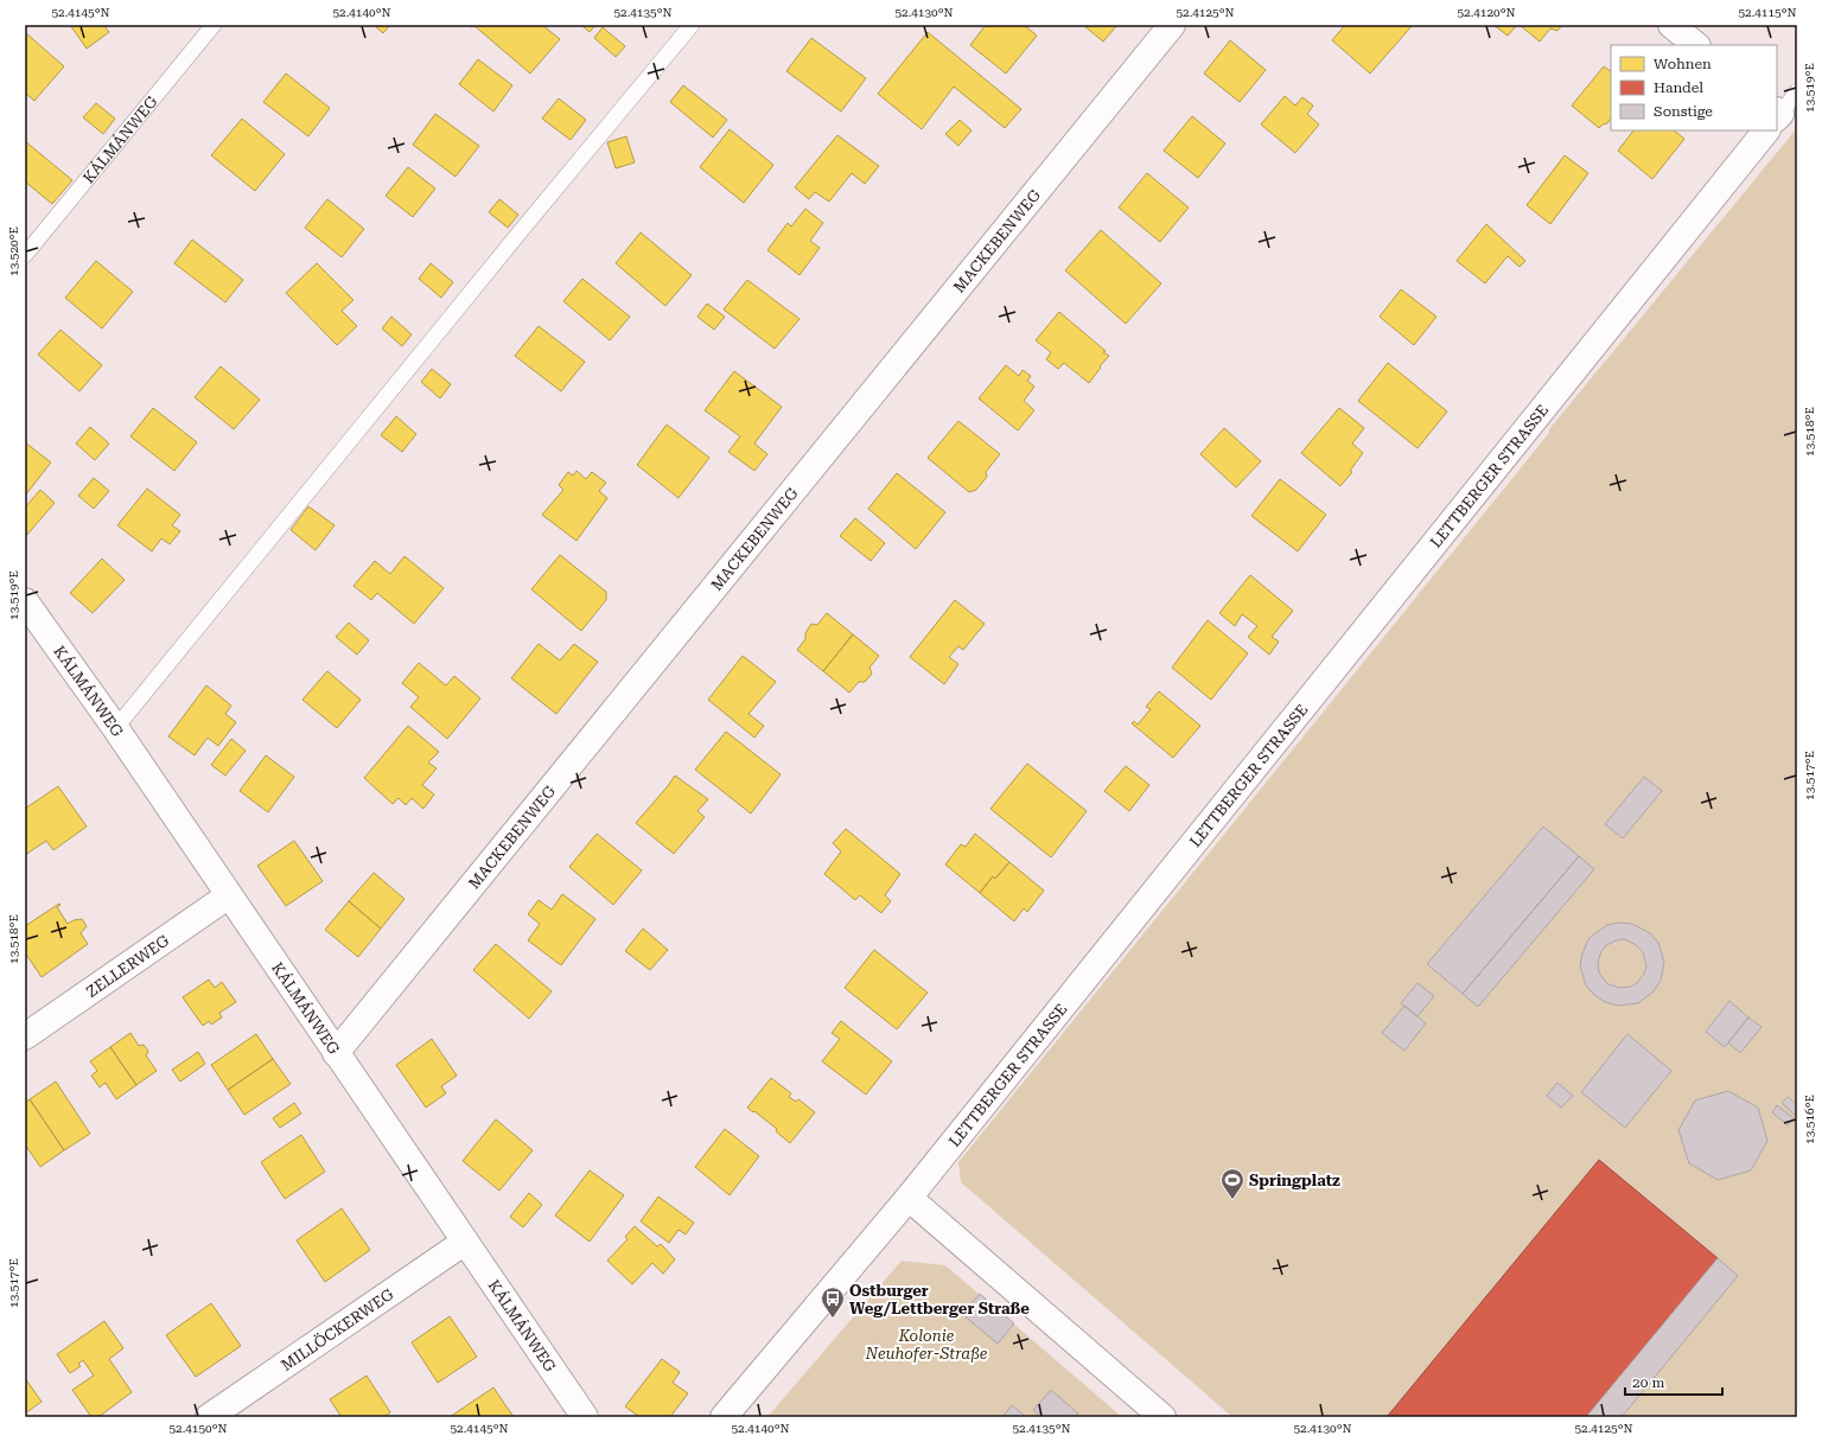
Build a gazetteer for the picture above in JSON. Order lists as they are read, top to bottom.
{
  "streets": {
    "street": [
      "KÁLMÁNWEG",
      "MACKEBENWEG",
      "LETTBERGER STRASSE",
      "ZELLERWEG",
      "MILLÖCKERWEG"
    ]
  },
  "crossings": [
    ["KÁLMÁNWEG", "MACKEBENWEG"],
    ["KÁLMÁNWEG", "ZELLERWEG"],
    ["KÁLMÁNWEG", "MILLÖCKERWEG"]
  ],
  "parks": ["Kolonie Neuhofer-Straße"],
  "places": {
    "sports": ["Springplatz"],
    "bus stop": ["Ostburger Weg/Lettberger Straße"]
  },
  "legend": ["Wohnen", "Handel", "Sonstige"],
  "scale_bar": "20 m",
  "coordinates": [
    "52.4145°N",
    "52.4140°N",
    "52.4135°N",
    "52.4130°N",
    "52.4125°N",
    "52.4120°N",
    "52.4115°N",
    "13.519°E",
    "13.520°E",
    "13.518°E",
    "13.517°E",
    "13.516°E",
    "52.4150°N"
  ]
}
